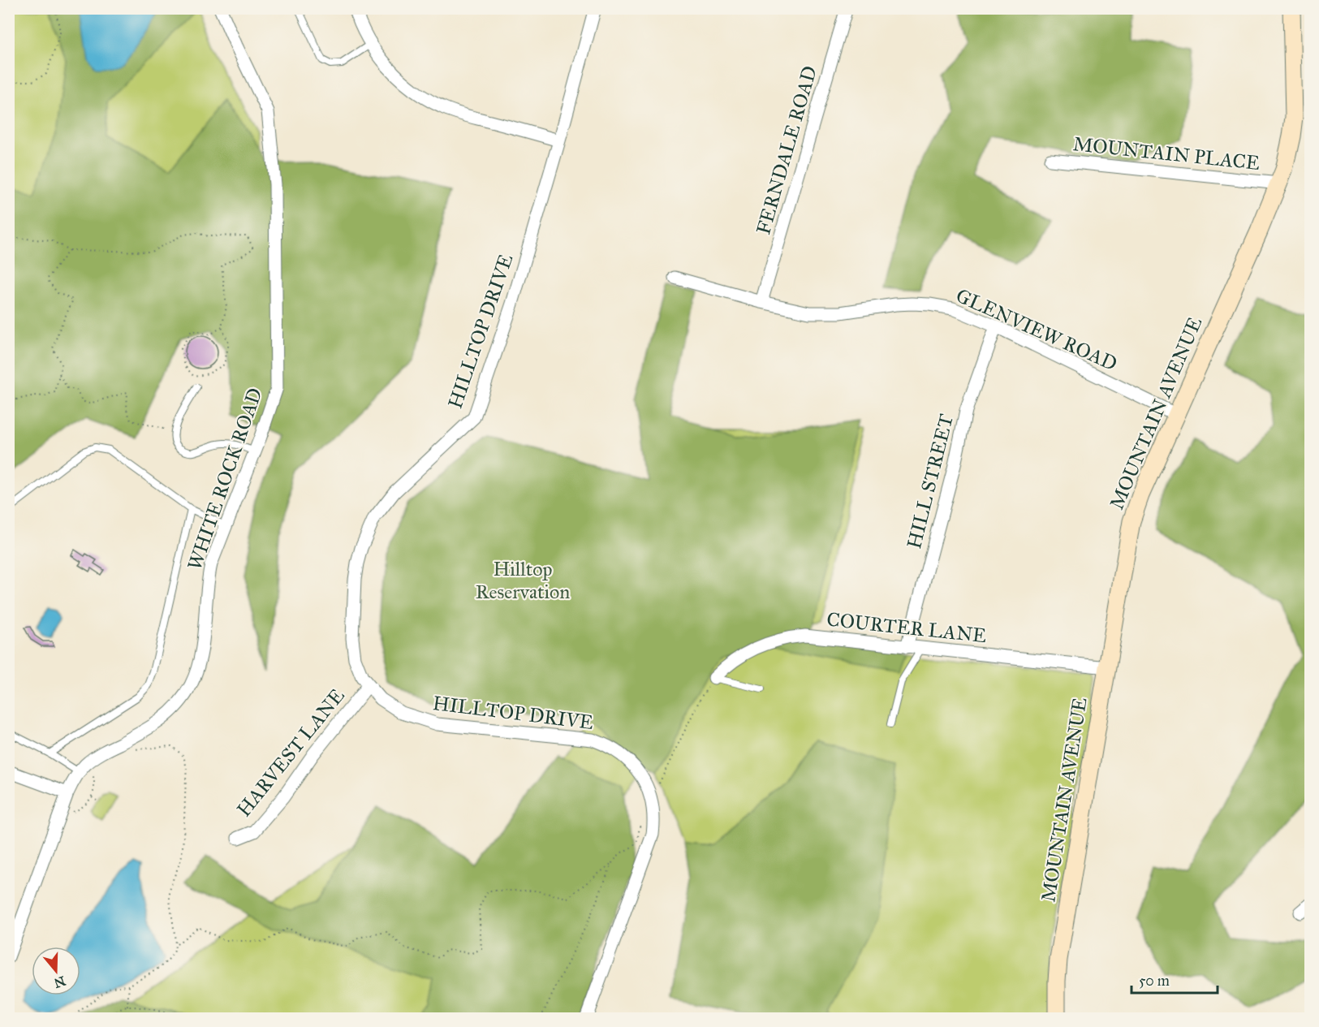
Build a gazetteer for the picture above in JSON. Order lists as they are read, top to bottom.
{
  "streets": {
    "street": [
      "FERNDALE ROAD",
      "MOUNTAIN PLACE",
      "GLENVIEW ROAD",
      "HILLTOP DRIVE",
      "MOUNTAIN AVENUE",
      "WHITE ROCK ROAD",
      "HILL STREET",
      "COURTER LANE",
      "HARVEST LANE"
    ]
  },
  "crossings": [
    ["FERNDALE ROAD", "GLENVIEW ROAD"],
    ["MOUNTAIN PLACE", "MOUNTAIN AVENUE"],
    ["GLENVIEW ROAD", "MOUNTAIN AVENUE"],
    ["GLENVIEW ROAD", "HILL STREET"],
    ["HILLTOP DRIVE", "HARVEST LANE"],
    ["MOUNTAIN AVENUE", "COURTER LANE"],
    ["HILL STREET", "COURTER LANE"]
  ],
  "parks": ["Hilltop Reservation"],
  "scale_bar": "50 m",
  "north": "bottom"
}
